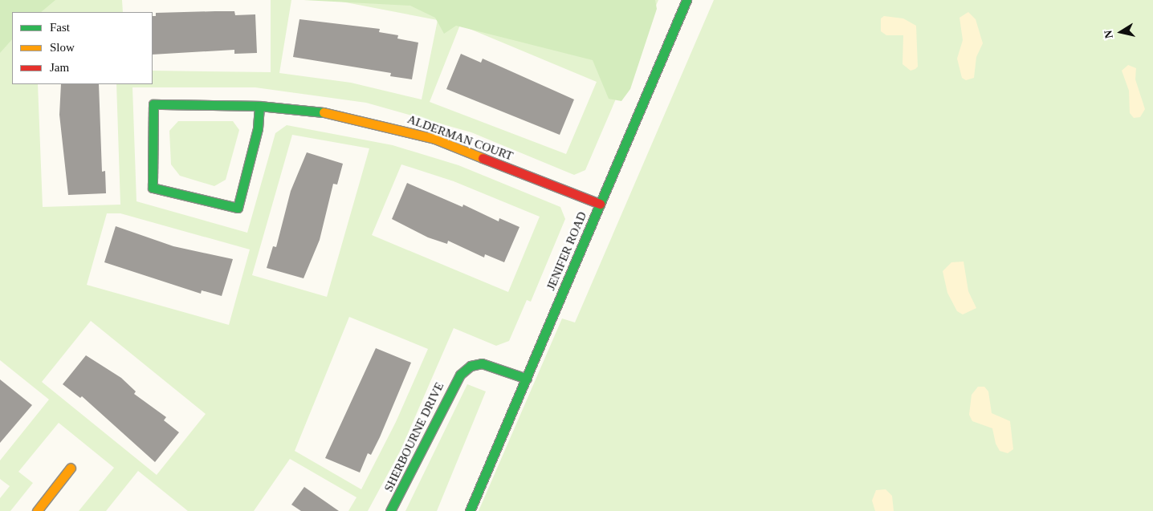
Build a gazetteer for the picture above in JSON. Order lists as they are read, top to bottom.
{
  "streets": {
    "street": ["ALDERMAN COURT", "JENIFER ROAD", "SHERBOURNE DRIVE"]
  },
  "crossings": [
    ["ALDERMAN COURT", "JENIFER ROAD"],
    ["JENIFER ROAD", "SHERBOURNE DRIVE"]
  ],
  "legend": ["Fast", "Slow", "Jam"],
  "north": "left"
}
